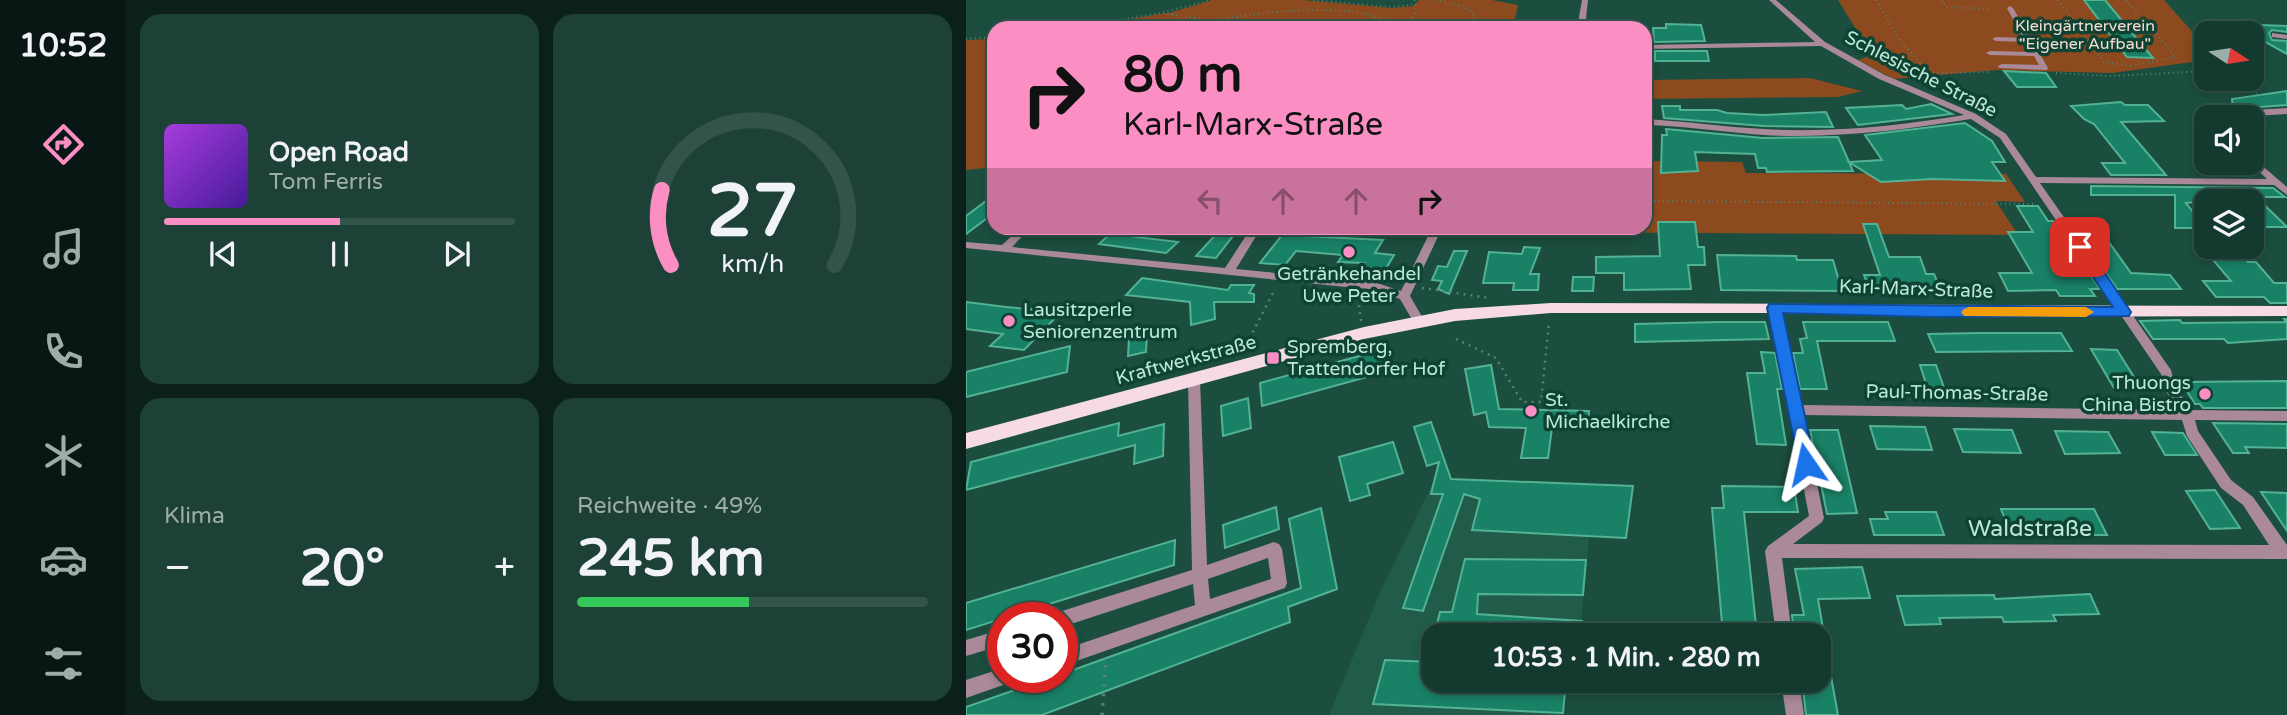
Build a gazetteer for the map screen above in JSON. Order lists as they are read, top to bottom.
{
  "streets": {
    "main road": ["Karl-Marx-Straße", "Kraftwerkstraße"],
    "street": ["Schlesische Straße", "Paul-Thomas-Straße", "Waldstraße"]
  },
  "crossings": [
    ["Schlesische Straße", "Karl-Marx-Straße"],
    ["Schlesische Straße", "Paul-Thomas-Straße"],
    ["Schlesische Straße", "Waldstraße"],
    ["Karl-Marx-Straße", "Kraftwerkstraße"]
  ],
  "parks": ["Kleingärtnerverein \"Eigener Aufbau\""],
  "places": {
    "other": [
      "Getränkehandel Uwe Peter",
      "Lausitzperle Seniorenzentrum",
      "Thuongs China Bistro",
      "St. Michaelkirche"
    ],
    "transit": ["Spremberg, Trattendorfer Hof"]
  },
  "north": "right",
  "page": {
    "tabs": "10:52",
    "turn": ["80 m", "Karl-Marx-Straße"],
    "song": ["Open Road", "Tom Ferris"],
    "tile": [
      "Klima",
      ["Reichweite · 49%", "245 km"]
    ],
    "heat": ["−", "20°", "+"],
    "limit": "30",
    "trip": "10:53 · 1 Min. · 280 m",
    "gauge": ["27", "km/h"]
  }
}
